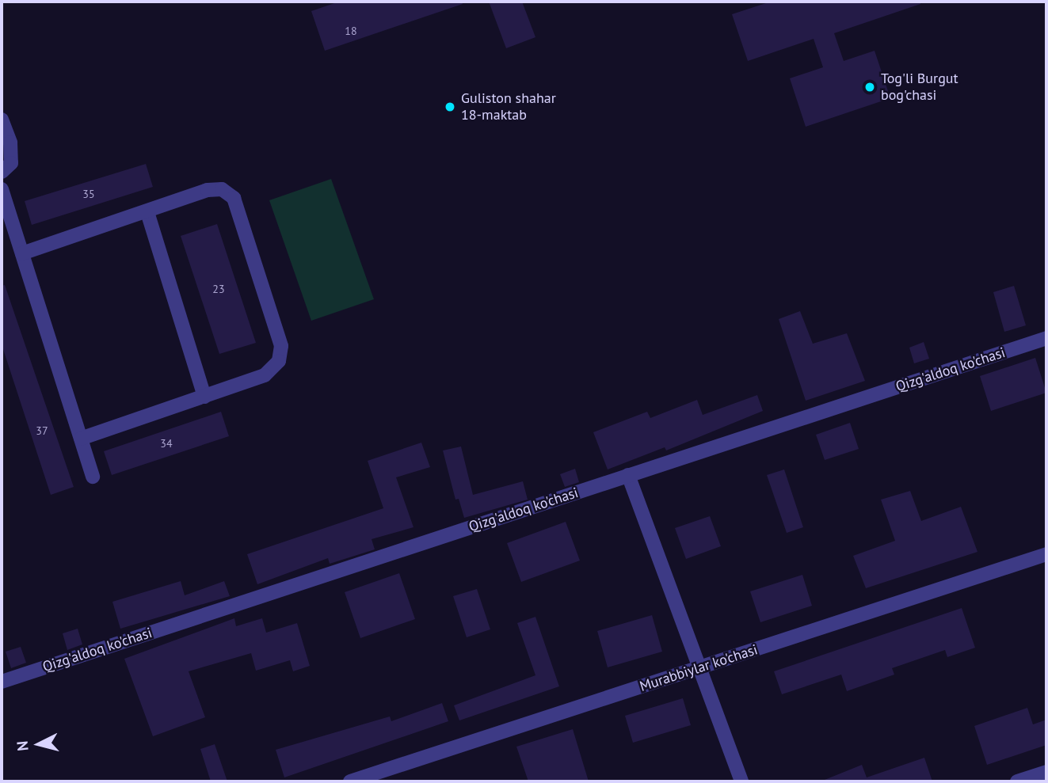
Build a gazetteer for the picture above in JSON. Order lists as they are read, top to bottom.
{
  "streets": {
    "street": ["Qizg'aldoq ko'chasi", "Murabbiylar ko'chasi"]
  },
  "places": ["Tog'li Burgut bog'chasi", "Guliston shahar 18-maktab"],
  "house_numbers": [
    "18",
    "35",
    "23",
    "37",
    "34"
  ],
  "north": "left"
}
